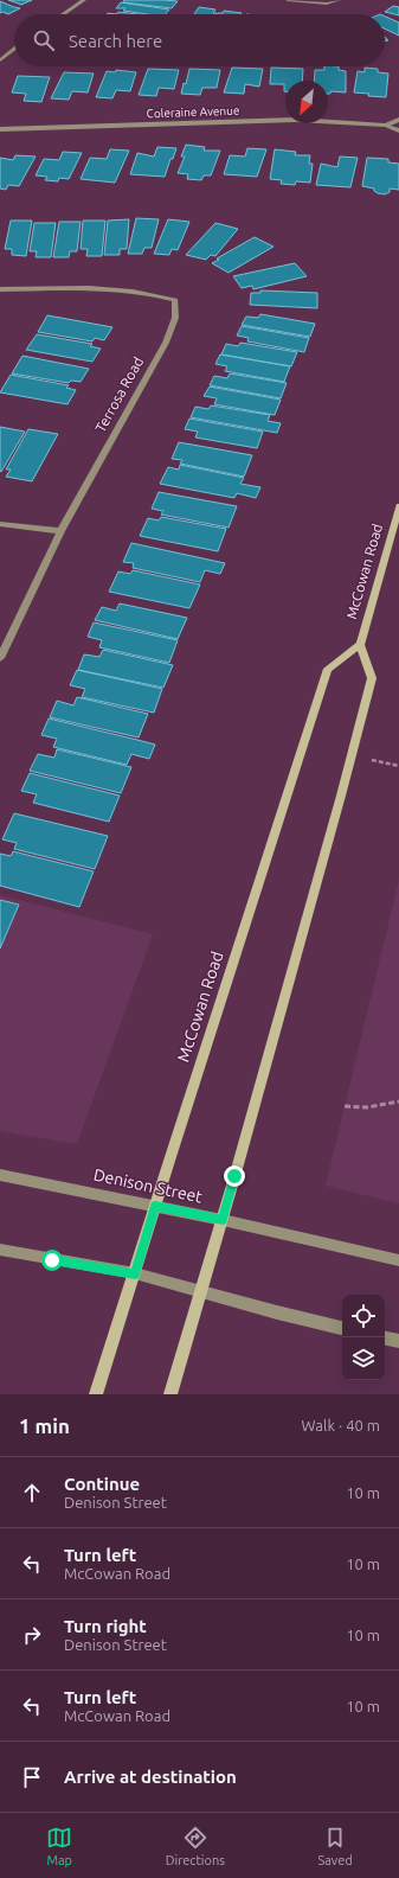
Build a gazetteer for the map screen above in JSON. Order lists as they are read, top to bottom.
{
  "streets": {
    "main road": ["McCowan Road"],
    "street": ["Coleraine Avenue", "Terrosa Road", "Denison Street"]
  },
  "crossings": [
    ["McCowan Road", "Denison Street"]
  ],
  "north": "bottom left",
  "page": {
    "search": "Search here",
    "heading": ["1 min", "Walk · 40 m"],
    "list": [
      ["Continue", "Denison Street", "10 m"],
      ["Turn left", "McCowan Road", "10 m"],
      ["Turn right", "Denison Street", "10 m"],
      ["Turn left", "McCowan Road", "10 m"],
      "Arrive at destination"
    ],
    "nav": ["Map", "Directions", "Saved"]
  }
}
